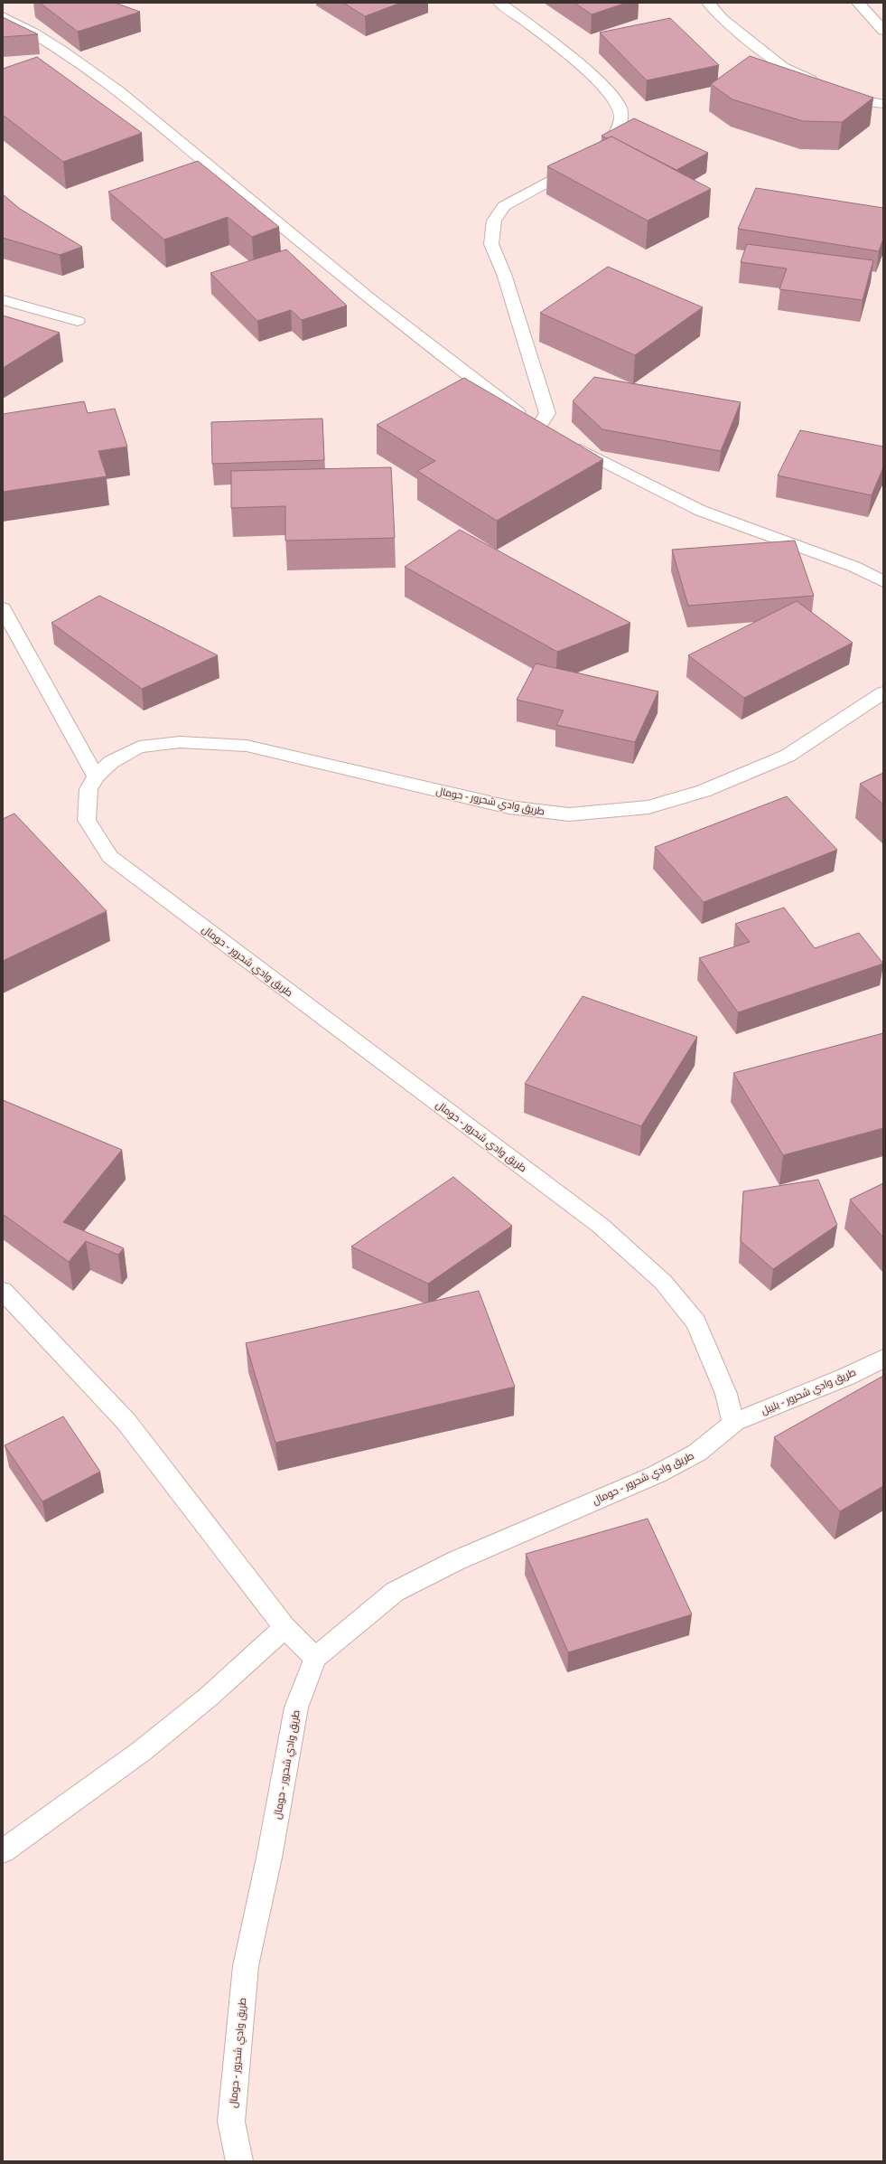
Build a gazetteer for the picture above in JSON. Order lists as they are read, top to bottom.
{
  "streets": {
    "street": ["طريق وادي شحرور - حومال", "طريق وادي شحرور - بليبل"]
  },
  "crossings": [
    ["طريق وادي شحرور - حومال", "طريق وادي شحرور - بليبل"]
  ]
}
